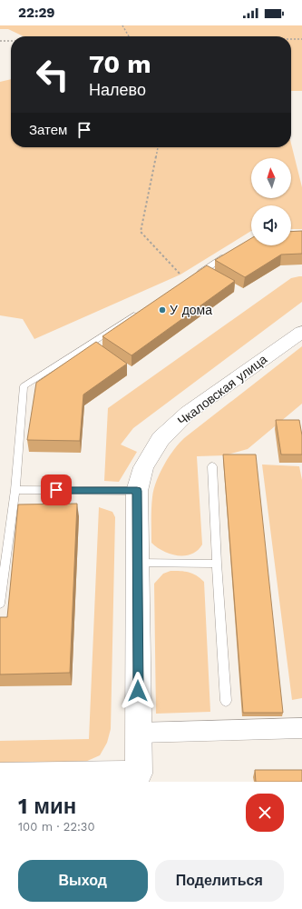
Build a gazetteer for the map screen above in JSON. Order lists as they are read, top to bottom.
{
  "streets": {
    "street": ["Чкаловская улица"]
  },
  "places": ["У дома"],
  "north": "top",
  "page": {
    "status": "22:29",
    "turn": ["70 m", "Налево"],
    "then": "Затем",
    "heading": ["1 мин", "100 m · 22:30"],
    "buttons": ["Выход", "Поделиться"]
  }
}
